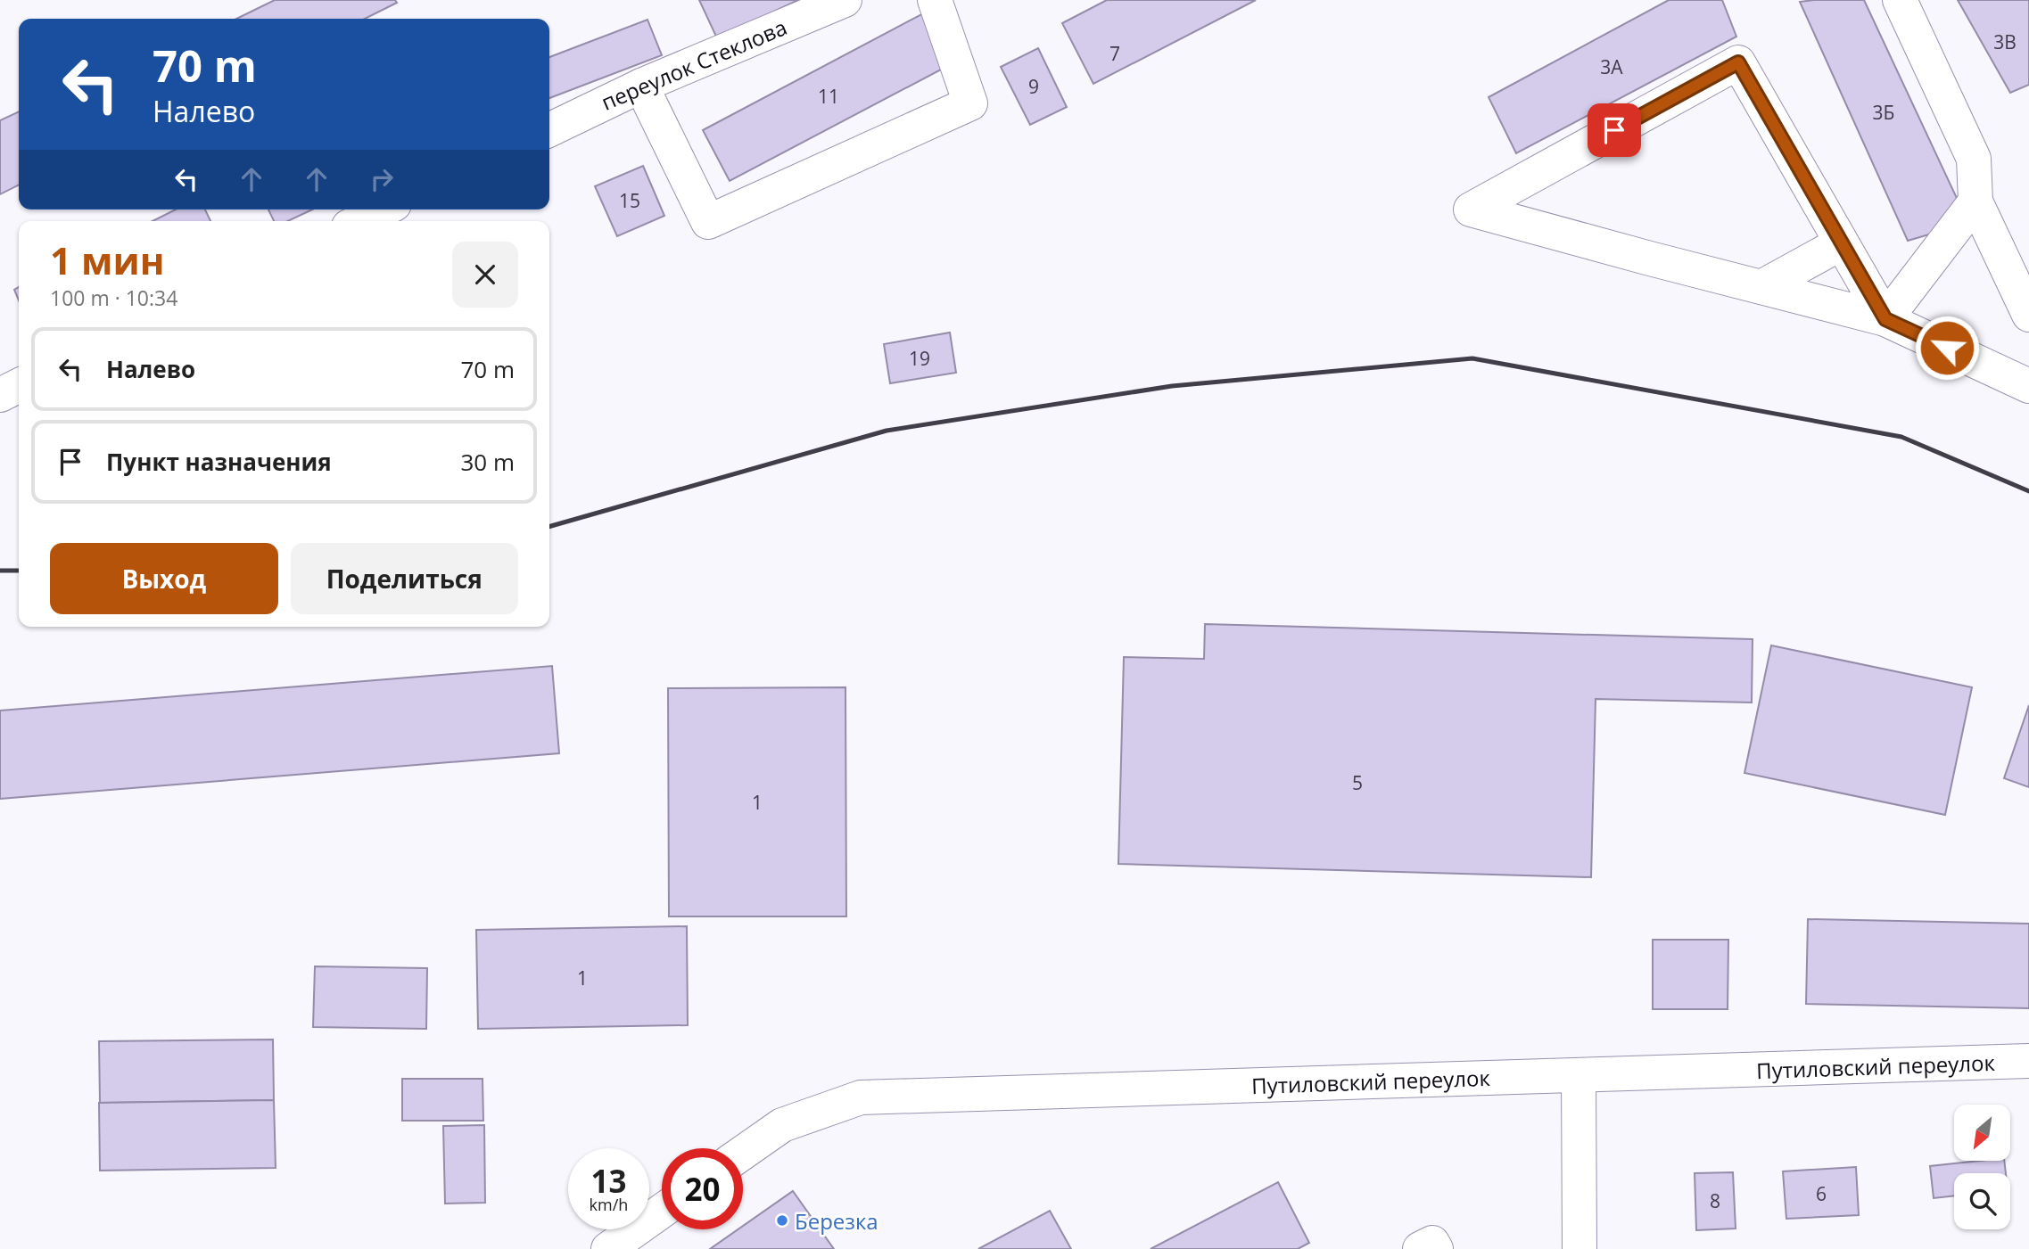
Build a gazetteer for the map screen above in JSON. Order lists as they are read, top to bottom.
{
  "streets": {
    "main road": ["переулок Стеклова", "Путиловский переулок"]
  },
  "places": ["Березка"],
  "house_numbers": [
    "3В",
    "7",
    "3А",
    "9",
    "11",
    "3Б",
    "15",
    "19",
    "5",
    "1",
    "1",
    "6",
    "8"
  ],
  "north": "bottom left",
  "page": {
    "turn": ["70 m", "Налево"],
    "heading": ["1 мин", "100 m · 10:34"],
    "list": [
      {
        "name": "Налево",
        "value": "70 m"
      },
      {
        "name": "Пункт назначения",
        "value": "30 m"
      }
    ],
    "buttons": ["Выход", "Поделиться"],
    "speed": "13 km/h",
    "limit": "20"
  }
}
